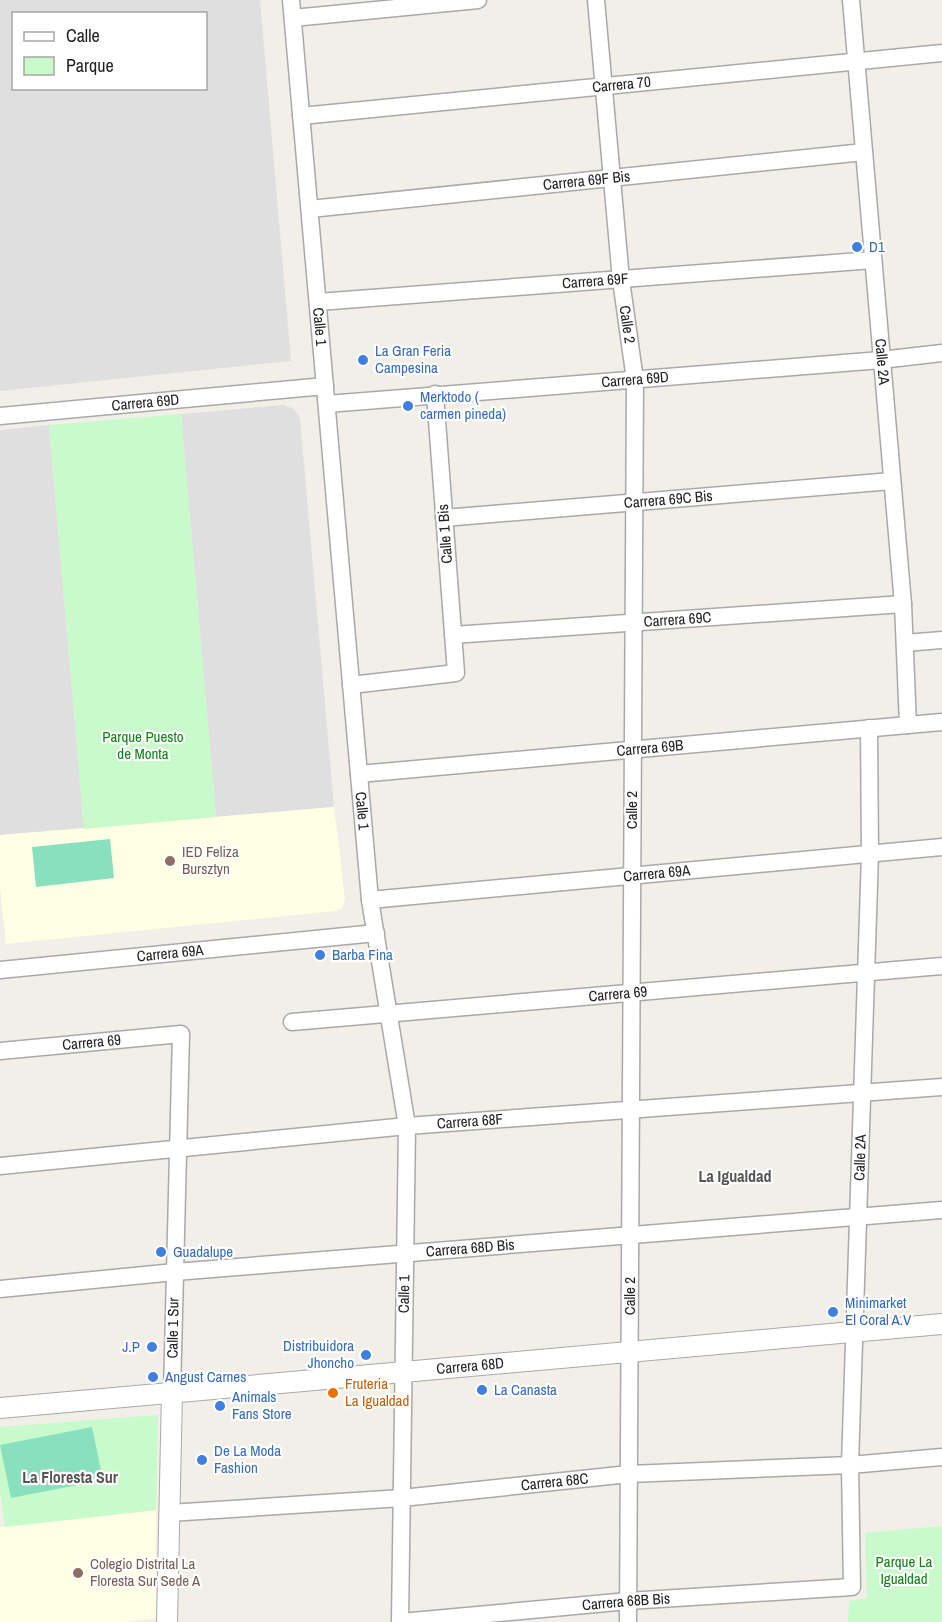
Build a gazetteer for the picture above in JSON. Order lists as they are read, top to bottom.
{
  "streets": {
    "street": [
      "Carrera 70",
      "Carrera 69F Bis",
      "Carrera 69F",
      "Calle 2",
      "Calle 1",
      "Calle 2A",
      "Carrera 69D",
      "Carrera 69C Bis",
      "Calle 1 Bis",
      "Carrera 69C",
      "Carrera 69B",
      "Carrera 69A",
      "Carrera 69",
      "Carrera 68F",
      "Carrera 68D Bis",
      "Calle 1 Sur",
      "Carrera 68D",
      "Carrera 68C",
      "Carrera 68B Bis"
    ]
  },
  "crossings": [
    ["Carrera 70", "Calle 2"],
    ["Carrera 70", "Calle 1"],
    ["Carrera 70", "Calle 2A"],
    ["Carrera 69F Bis", "Calle 2"],
    ["Carrera 69F Bis", "Calle 1"],
    ["Carrera 69F Bis", "Calle 2A"],
    ["Carrera 69F", "Calle 2"],
    ["Carrera 69F", "Calle 1"],
    ["Carrera 69F", "Calle 2A"],
    ["Calle 2", "Carrera 69D"],
    ["Calle 2", "Carrera 69C Bis"],
    ["Calle 2", "Carrera 69C"],
    ["Calle 2", "Carrera 69B"],
    ["Calle 2", "Carrera 69A"],
    ["Calle 2", "Carrera 69"],
    ["Calle 2", "Carrera 68F"],
    ["Calle 2", "Carrera 68D Bis"],
    ["Calle 2", "Carrera 68D"],
    ["Calle 2", "Carrera 68C"],
    ["Calle 2", "Carrera 68B Bis"],
    ["Calle 1", "Carrera 69D"],
    ["Calle 1", "Calle 1 Bis"],
    ["Calle 1", "Carrera 69B"],
    ["Calle 1", "Carrera 69A"],
    ["Calle 1", "Carrera 69"],
    ["Calle 1", "Carrera 68F"],
    ["Calle 1", "Carrera 68D Bis"],
    ["Calle 1", "Carrera 68D"],
    ["Calle 1", "Carrera 68C"],
    ["Calle 1", "Carrera 68B Bis"],
    ["Calle 2A", "Carrera 69D"],
    ["Calle 2A", "Carrera 69C Bis"],
    ["Calle 2A", "Carrera 69C"],
    ["Calle 2A", "Carrera 69B"],
    ["Calle 2A", "Carrera 69A"],
    ["Calle 2A", "Carrera 69"],
    ["Calle 2A", "Carrera 68F"],
    ["Calle 2A", "Carrera 68D Bis"],
    ["Calle 2A", "Carrera 68D"],
    ["Calle 2A", "Carrera 68C"],
    ["Calle 2A", "Carrera 68B Bis"],
    ["Carrera 69D", "Calle 1 Bis"],
    ["Carrera 69C Bis", "Calle 1 Bis"],
    ["Calle 1 Bis", "Carrera 69C"],
    ["Carrera 69", "Calle 1 Sur"],
    ["Carrera 68F", "Calle 1 Sur"],
    ["Carrera 68D Bis", "Calle 1 Sur"],
    ["Calle 1 Sur", "Carrera 68D"],
    ["Calle 1 Sur", "Carrera 68C"]
  ],
  "districts": ["La Igualdad", "La Floresta Sur"],
  "parks": ["Parque Puesto de Monta", "Parque La Igualdad"],
  "places": [
    "D1",
    "La Gran Feria Campesina",
    "Merktodo ( carmen pineda)",
    "IED Feliza Bursztyn",
    "Barba Fina",
    "Guadalupe",
    "Minimarket El Coral A.V",
    "J.P",
    "Distribuidora Jhoncho",
    "Angust Carnes",
    "La Canasta",
    "Fruteria La Igualdad",
    "Animals Fans Store",
    "De La Moda Fashion",
    "Colegio Distrital La Floresta Sur Sede A"
  ],
  "legend": ["Calle", "Parque"]
}
